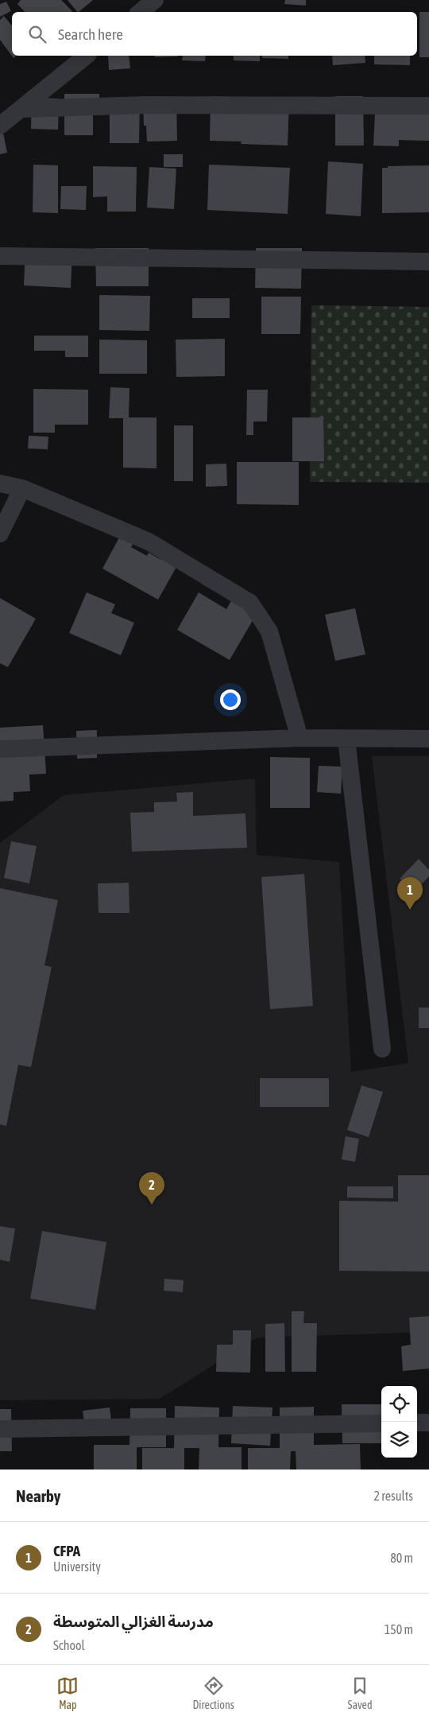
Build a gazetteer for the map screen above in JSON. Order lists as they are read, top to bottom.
{
  "page": {
    "search": "Search here",
    "pins": ["1", "2"],
    "heading": ["Nearby", "2 results"],
    "list": [
      {
        "mark": "1",
        "name": "CFPA",
        "note": "University",
        "value": "80 m"
      },
      {
        "mark": "2",
        "name": "مدرسة الغزالي المتوسطة",
        "note": "School",
        "value": "150 m"
      }
    ],
    "nav": ["Map", "Directions", "Saved"]
  }
}
